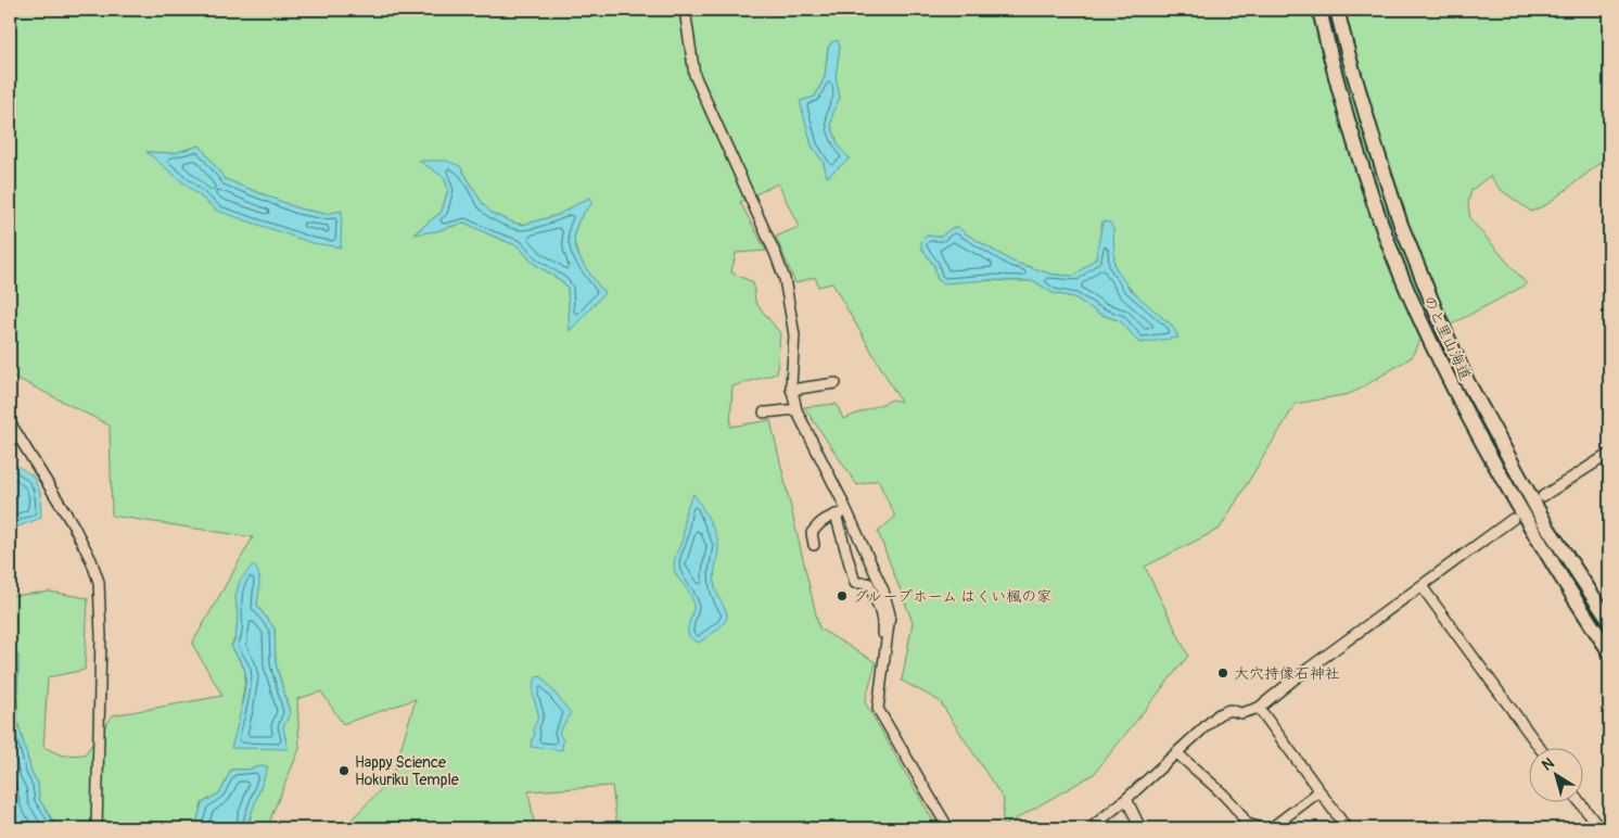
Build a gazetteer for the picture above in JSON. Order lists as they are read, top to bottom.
{
  "streets": {
    "highway": ["のと里山海道"]
  },
  "places": ["グループホーム はくい楓の家", "大穴持像石神社", "Happy Science Hokuriku Temple"],
  "north": "top left"
}
